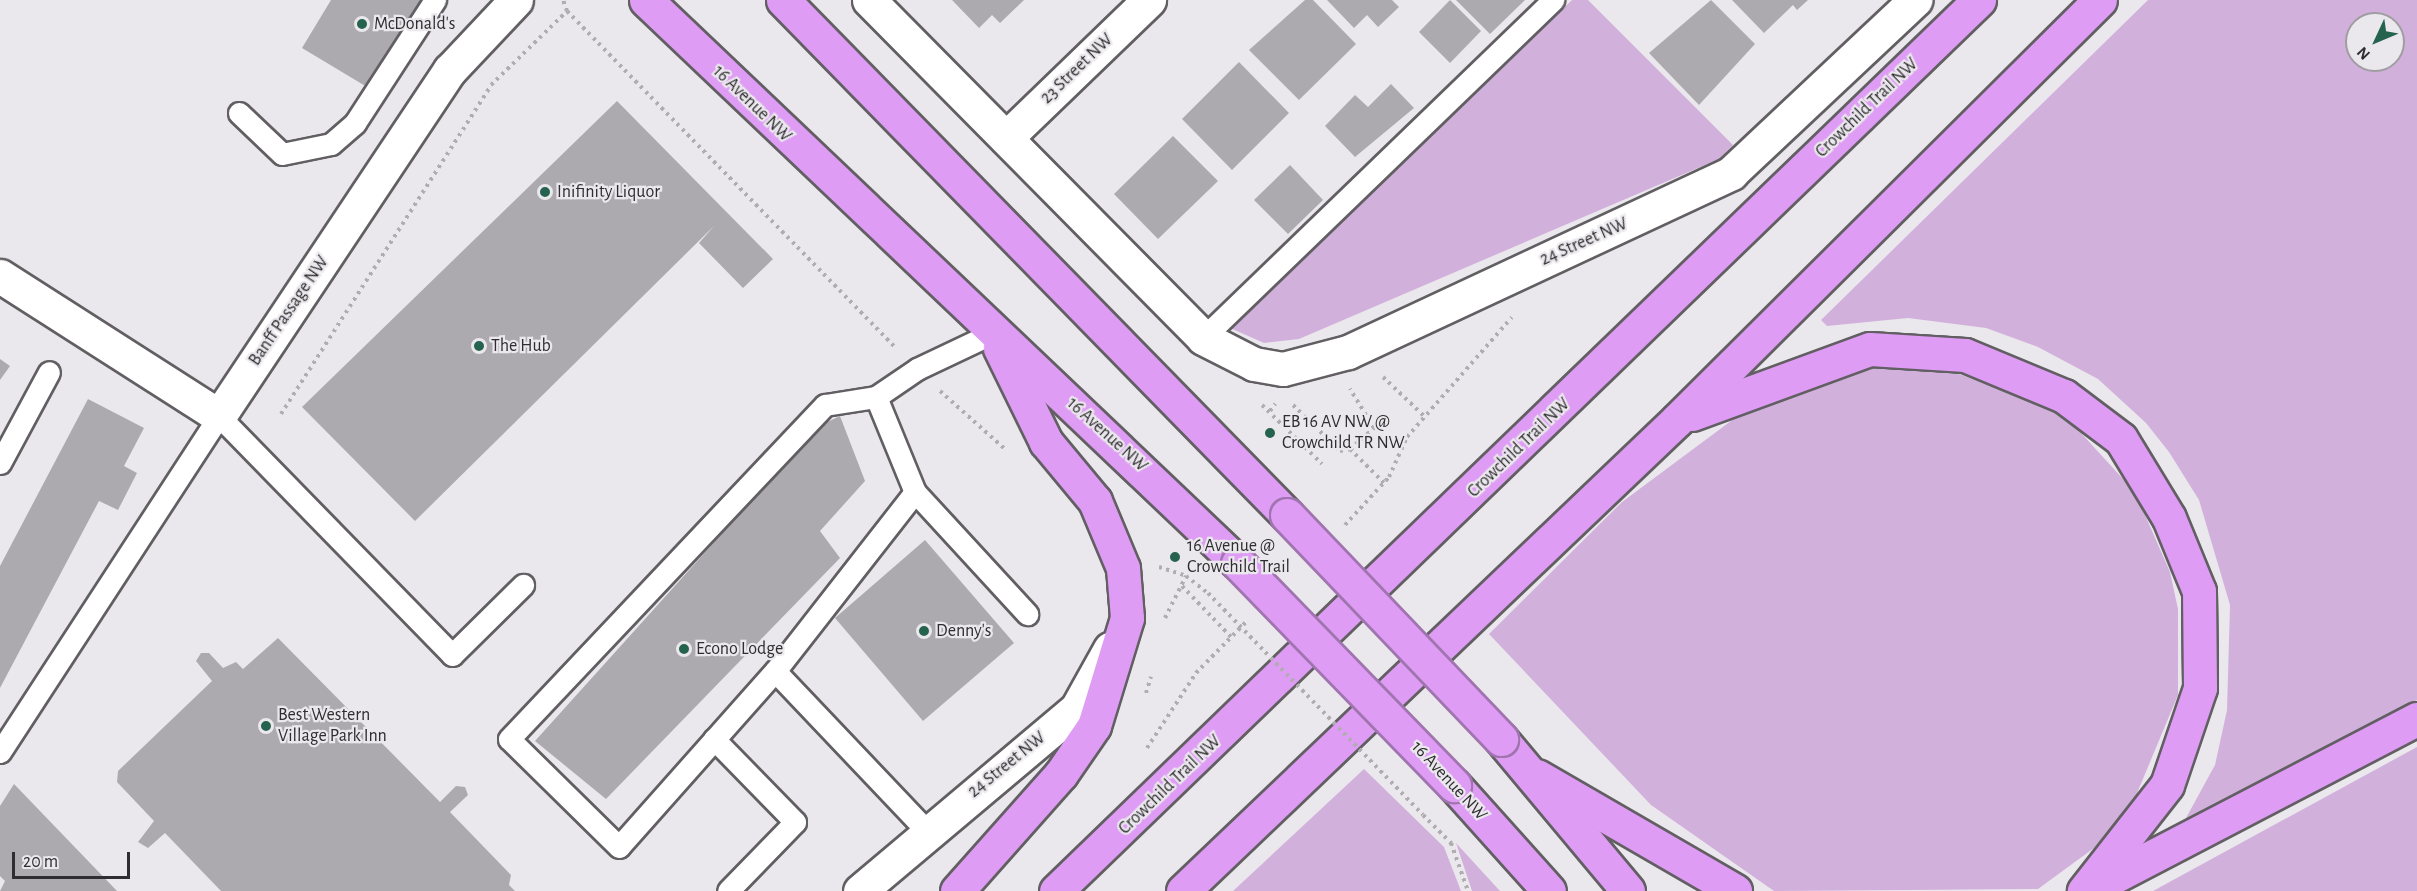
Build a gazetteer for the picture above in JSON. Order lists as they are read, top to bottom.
{
  "streets": {
    "highway": ["16 Avenue NW", "Crowchild Trail NW"],
    "street": ["23 Street NW", "24 Street NW", "Banff Passage NW"]
  },
  "places": [
    "McDonald's",
    "Inifinity Liquor",
    "The Hub",
    "EB 16 AV NW @ Crowchild TR NW",
    "16 Avenue @ Crowchild Trail",
    "Denny's",
    "Econo Lodge",
    "Best Western Village Park Inn"
  ],
  "scale_bar": "20 m",
  "north": "bottom left"
}
